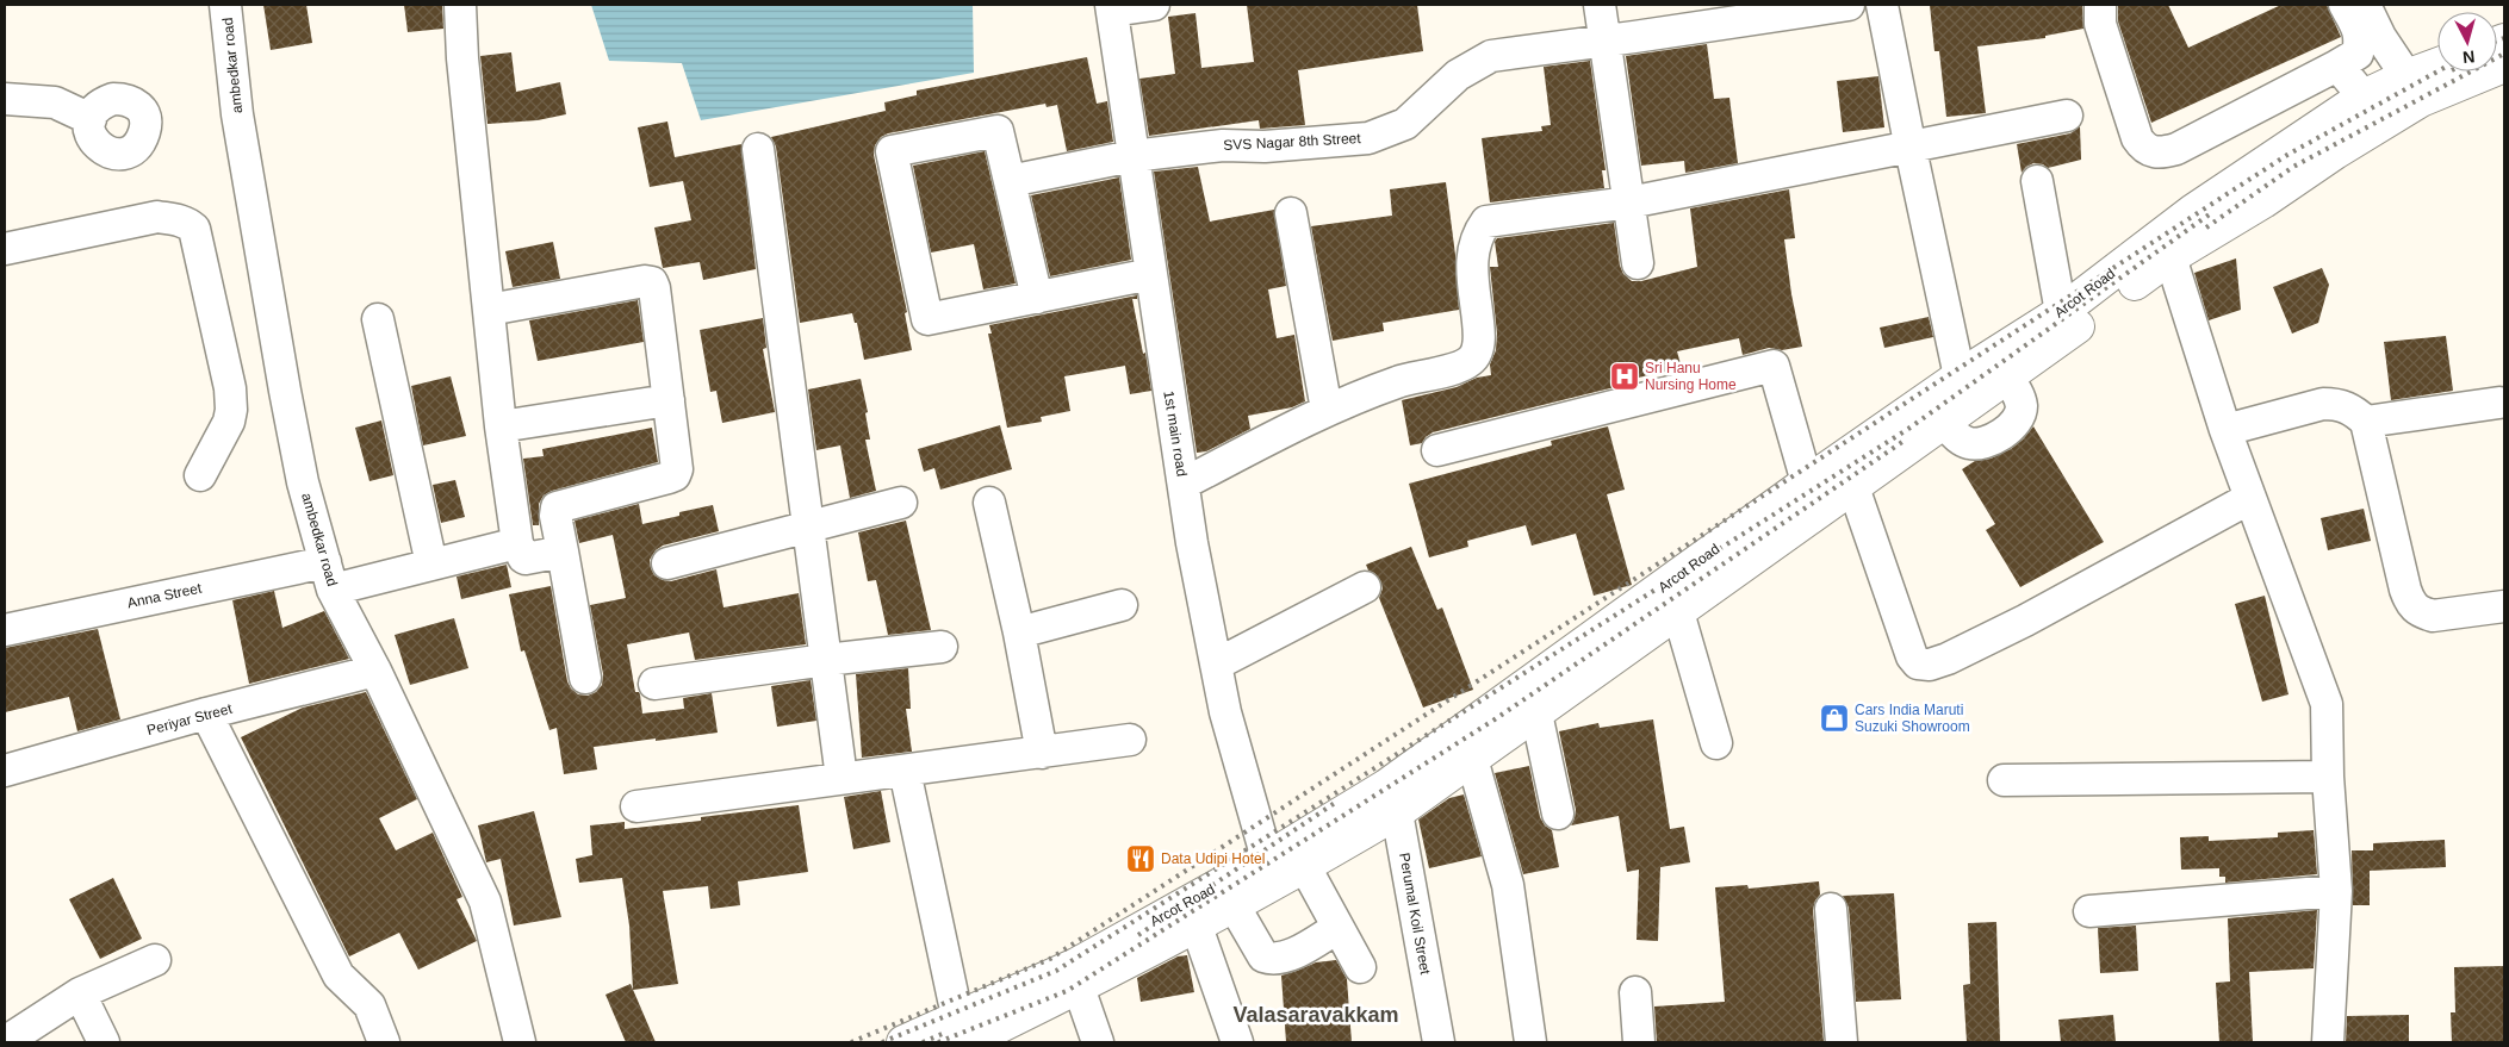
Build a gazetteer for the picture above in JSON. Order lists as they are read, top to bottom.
{
  "streets": {
    "main road": ["Arcot Road"],
    "street": [
      "ambedkar road",
      "SVS Nagar 8th Street",
      "1st main road",
      "Anna Street",
      "Periyar Street",
      "Perumal Koil Street"
    ]
  },
  "crossings": [
    ["ambedkar road", "Anna Street"],
    ["ambedkar road", "Periyar Street"],
    ["SVS Nagar 8th Street", "1st main road"],
    ["Arcot Road", "1st main road"],
    ["Arcot Road", "Perumal Koil Street"]
  ],
  "districts": ["Valasaravakkam"],
  "places": {
    "hospital": ["Sri Hanu Nursing Home"],
    "shop": ["Cars India Maruti Suzuki Showroom"],
    "restaurant": ["Data Udipi Hotel"]
  },
  "north": "bottom"
}
